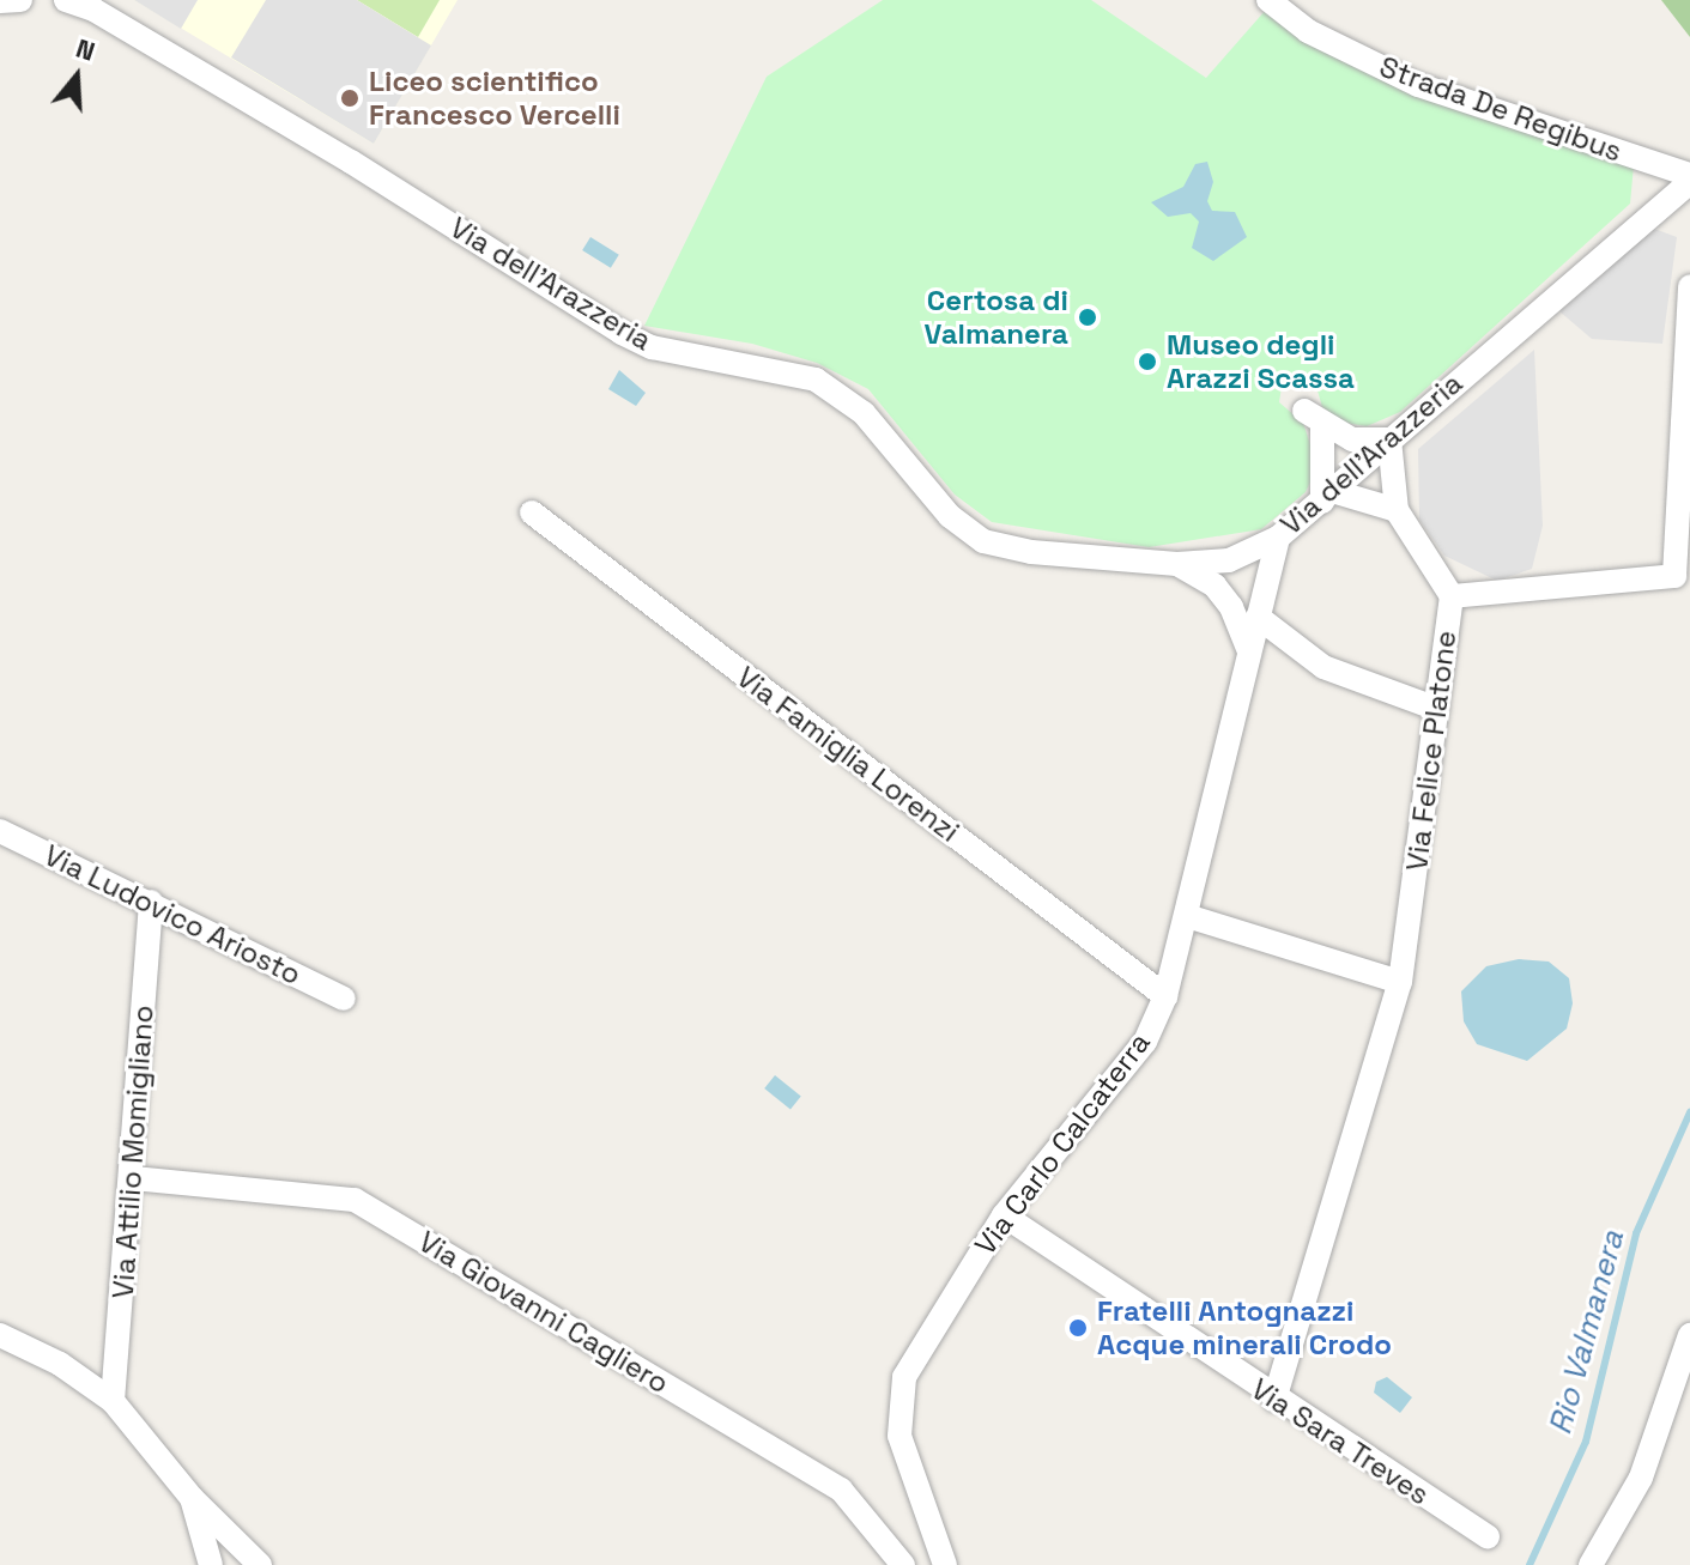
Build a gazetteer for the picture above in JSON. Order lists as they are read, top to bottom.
{
  "streets": {
    "street": [
      "Strada De Regibus",
      "Via dell'Arazzeria",
      "Via Felice Platone",
      "Via Famiglia Lorenzi",
      "Via Ludovico Ariosto",
      "Via Carlo Calcaterra",
      "Via Attilio Momigliano",
      "Via Giovanni Cagliero",
      "Via Sara Treves"
    ]
  },
  "crossings": [
    ["Strada De Regibus", "Via dell'Arazzeria"],
    ["Via dell'Arazzeria", "Via Carlo Calcaterra"],
    ["Via Felice Platone", "Via Sara Treves"],
    ["Via Famiglia Lorenzi", "Via Carlo Calcaterra"],
    ["Via Ludovico Ariosto", "Via Attilio Momigliano"],
    ["Via Carlo Calcaterra", "Via Sara Treves"],
    ["Via Attilio Momigliano", "Via Giovanni Cagliero"]
  ],
  "water": ["Rio Valmanera"],
  "places": [
    "Liceo scientifico Francesco Vercelli",
    "Certosa di Valmanera",
    "Museo degli Arazzi Scassa",
    "Fratelli Antognazzi Acque minerali Crodo"
  ],
  "north": "top"
}
